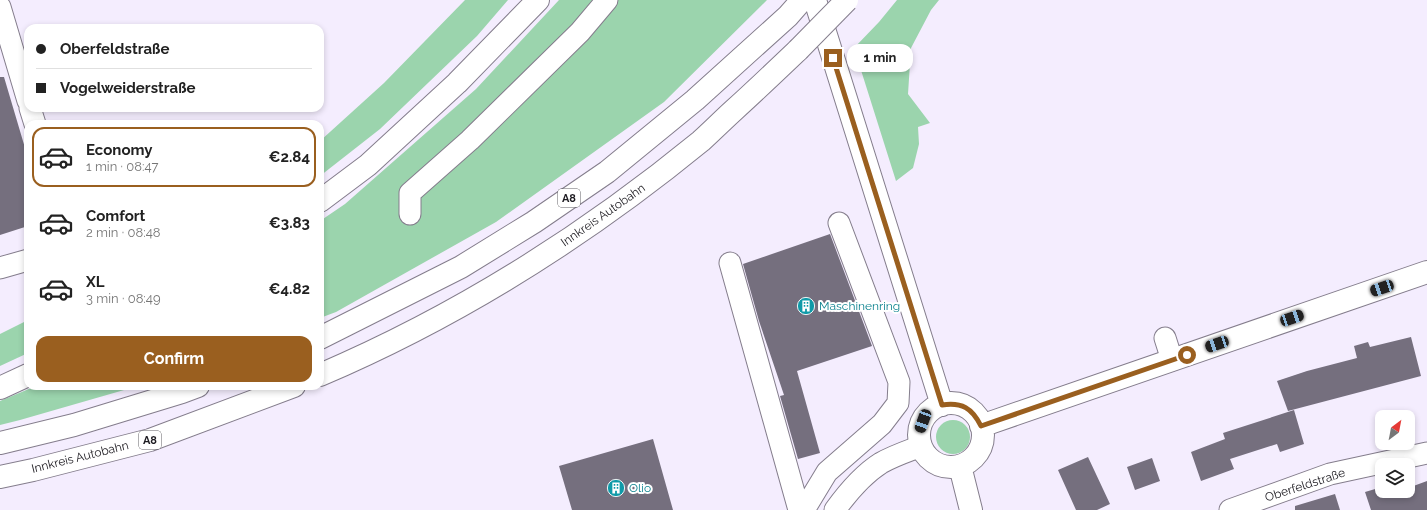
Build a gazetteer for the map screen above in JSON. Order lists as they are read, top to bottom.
{
  "streets": {
    "main road": ["A8", "Innkreis Autobahn"],
    "street": ["Oberfeldstraße"]
  },
  "places": {
    "building": ["Maschinenring", "Olio"]
  },
  "north": "top right",
  "page": {
    "banner": ["Oberfeldstraße", "Vogelweiderstraße"],
    "bubble": "1 min",
    "list": [
      {
        "name": "Economy",
        "note": "1 min · 08:47",
        "value": "€2.84"
      },
      {
        "name": "Comfort",
        "note": "2 min · 08:48",
        "value": "€3.83"
      },
      {
        "name": "XL",
        "note": "3 min · 08:49",
        "value": "€4.82"
      }
    ],
    "buttons": "Confirm"
  }
}
